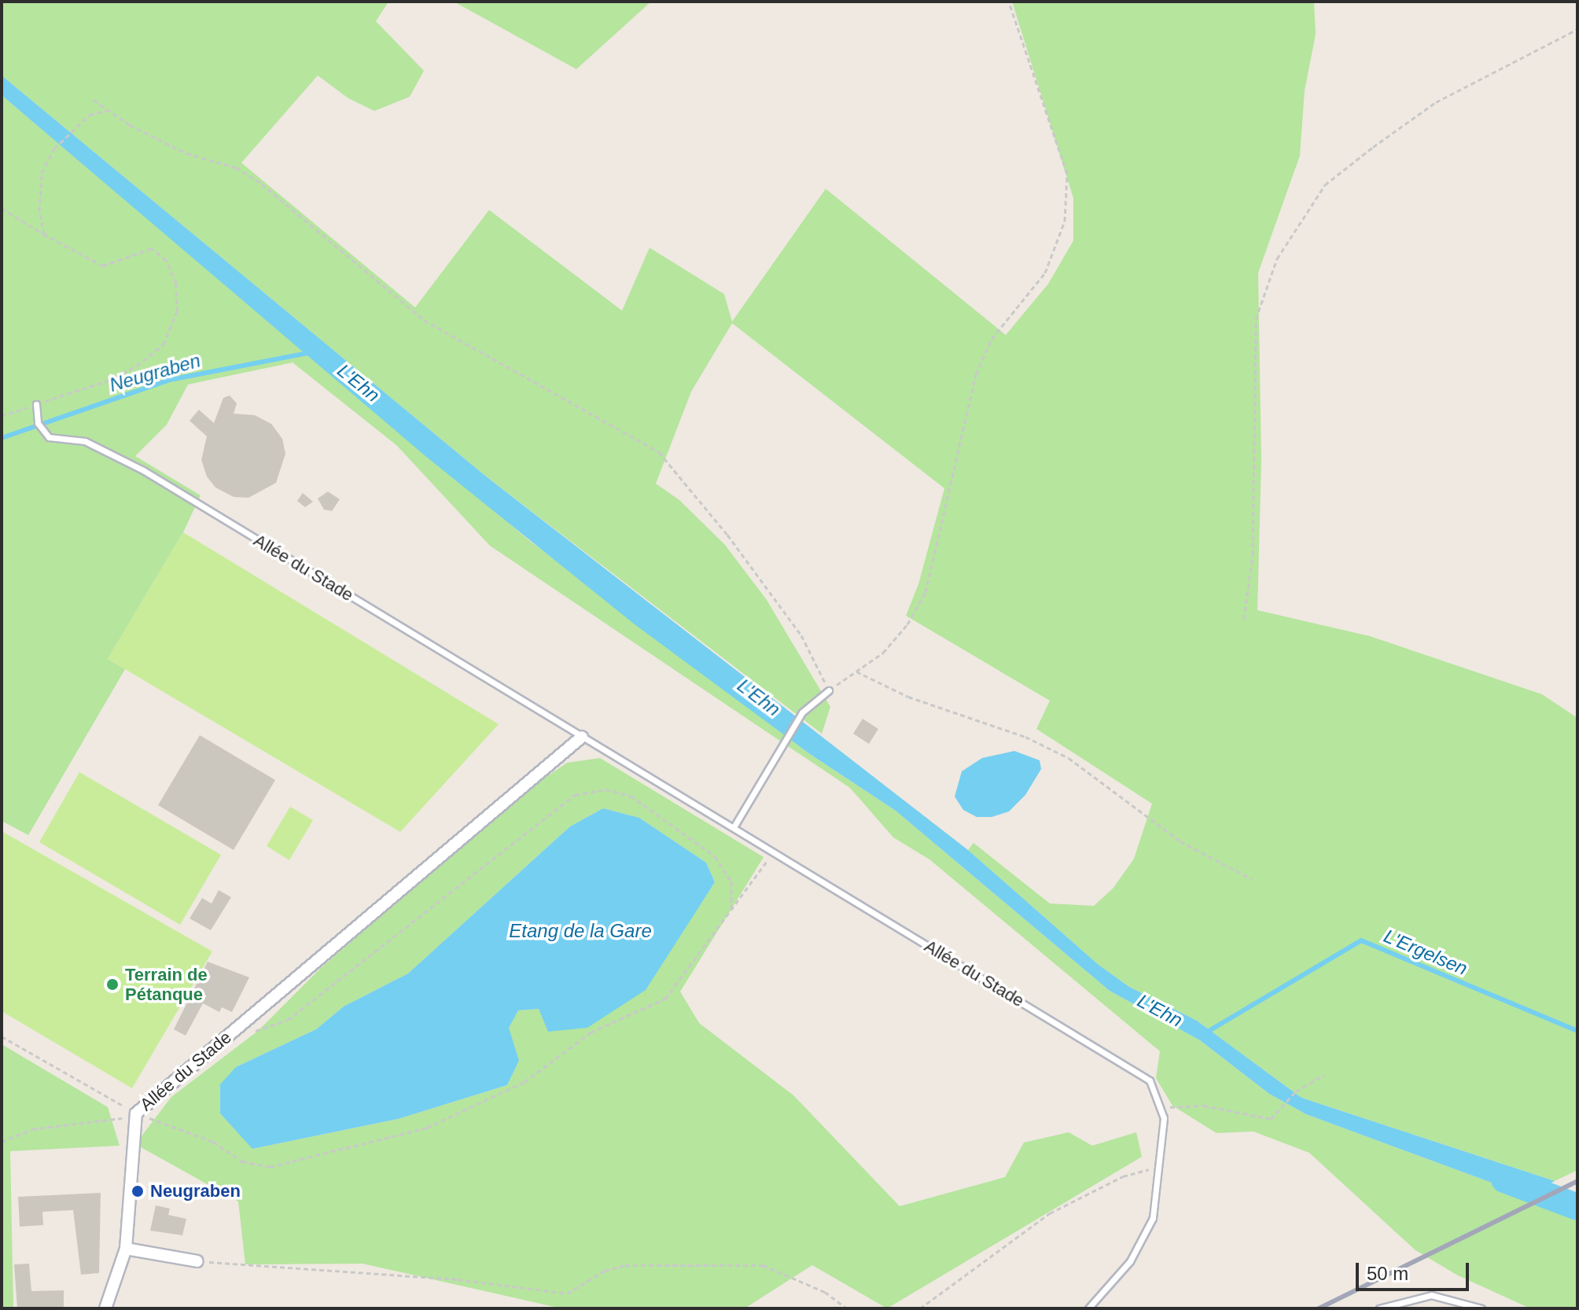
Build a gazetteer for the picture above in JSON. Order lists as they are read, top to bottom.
{
  "streets": {
    "street": ["Allée du Stade"]
  },
  "water": [
    "Neugraben",
    "L'Ehn",
    "Etang de la Gare",
    "L'Ergelsen"
  ],
  "places": ["Terrain de Pétanque", "Neugraben"],
  "scale_bar": "50 m"
}
